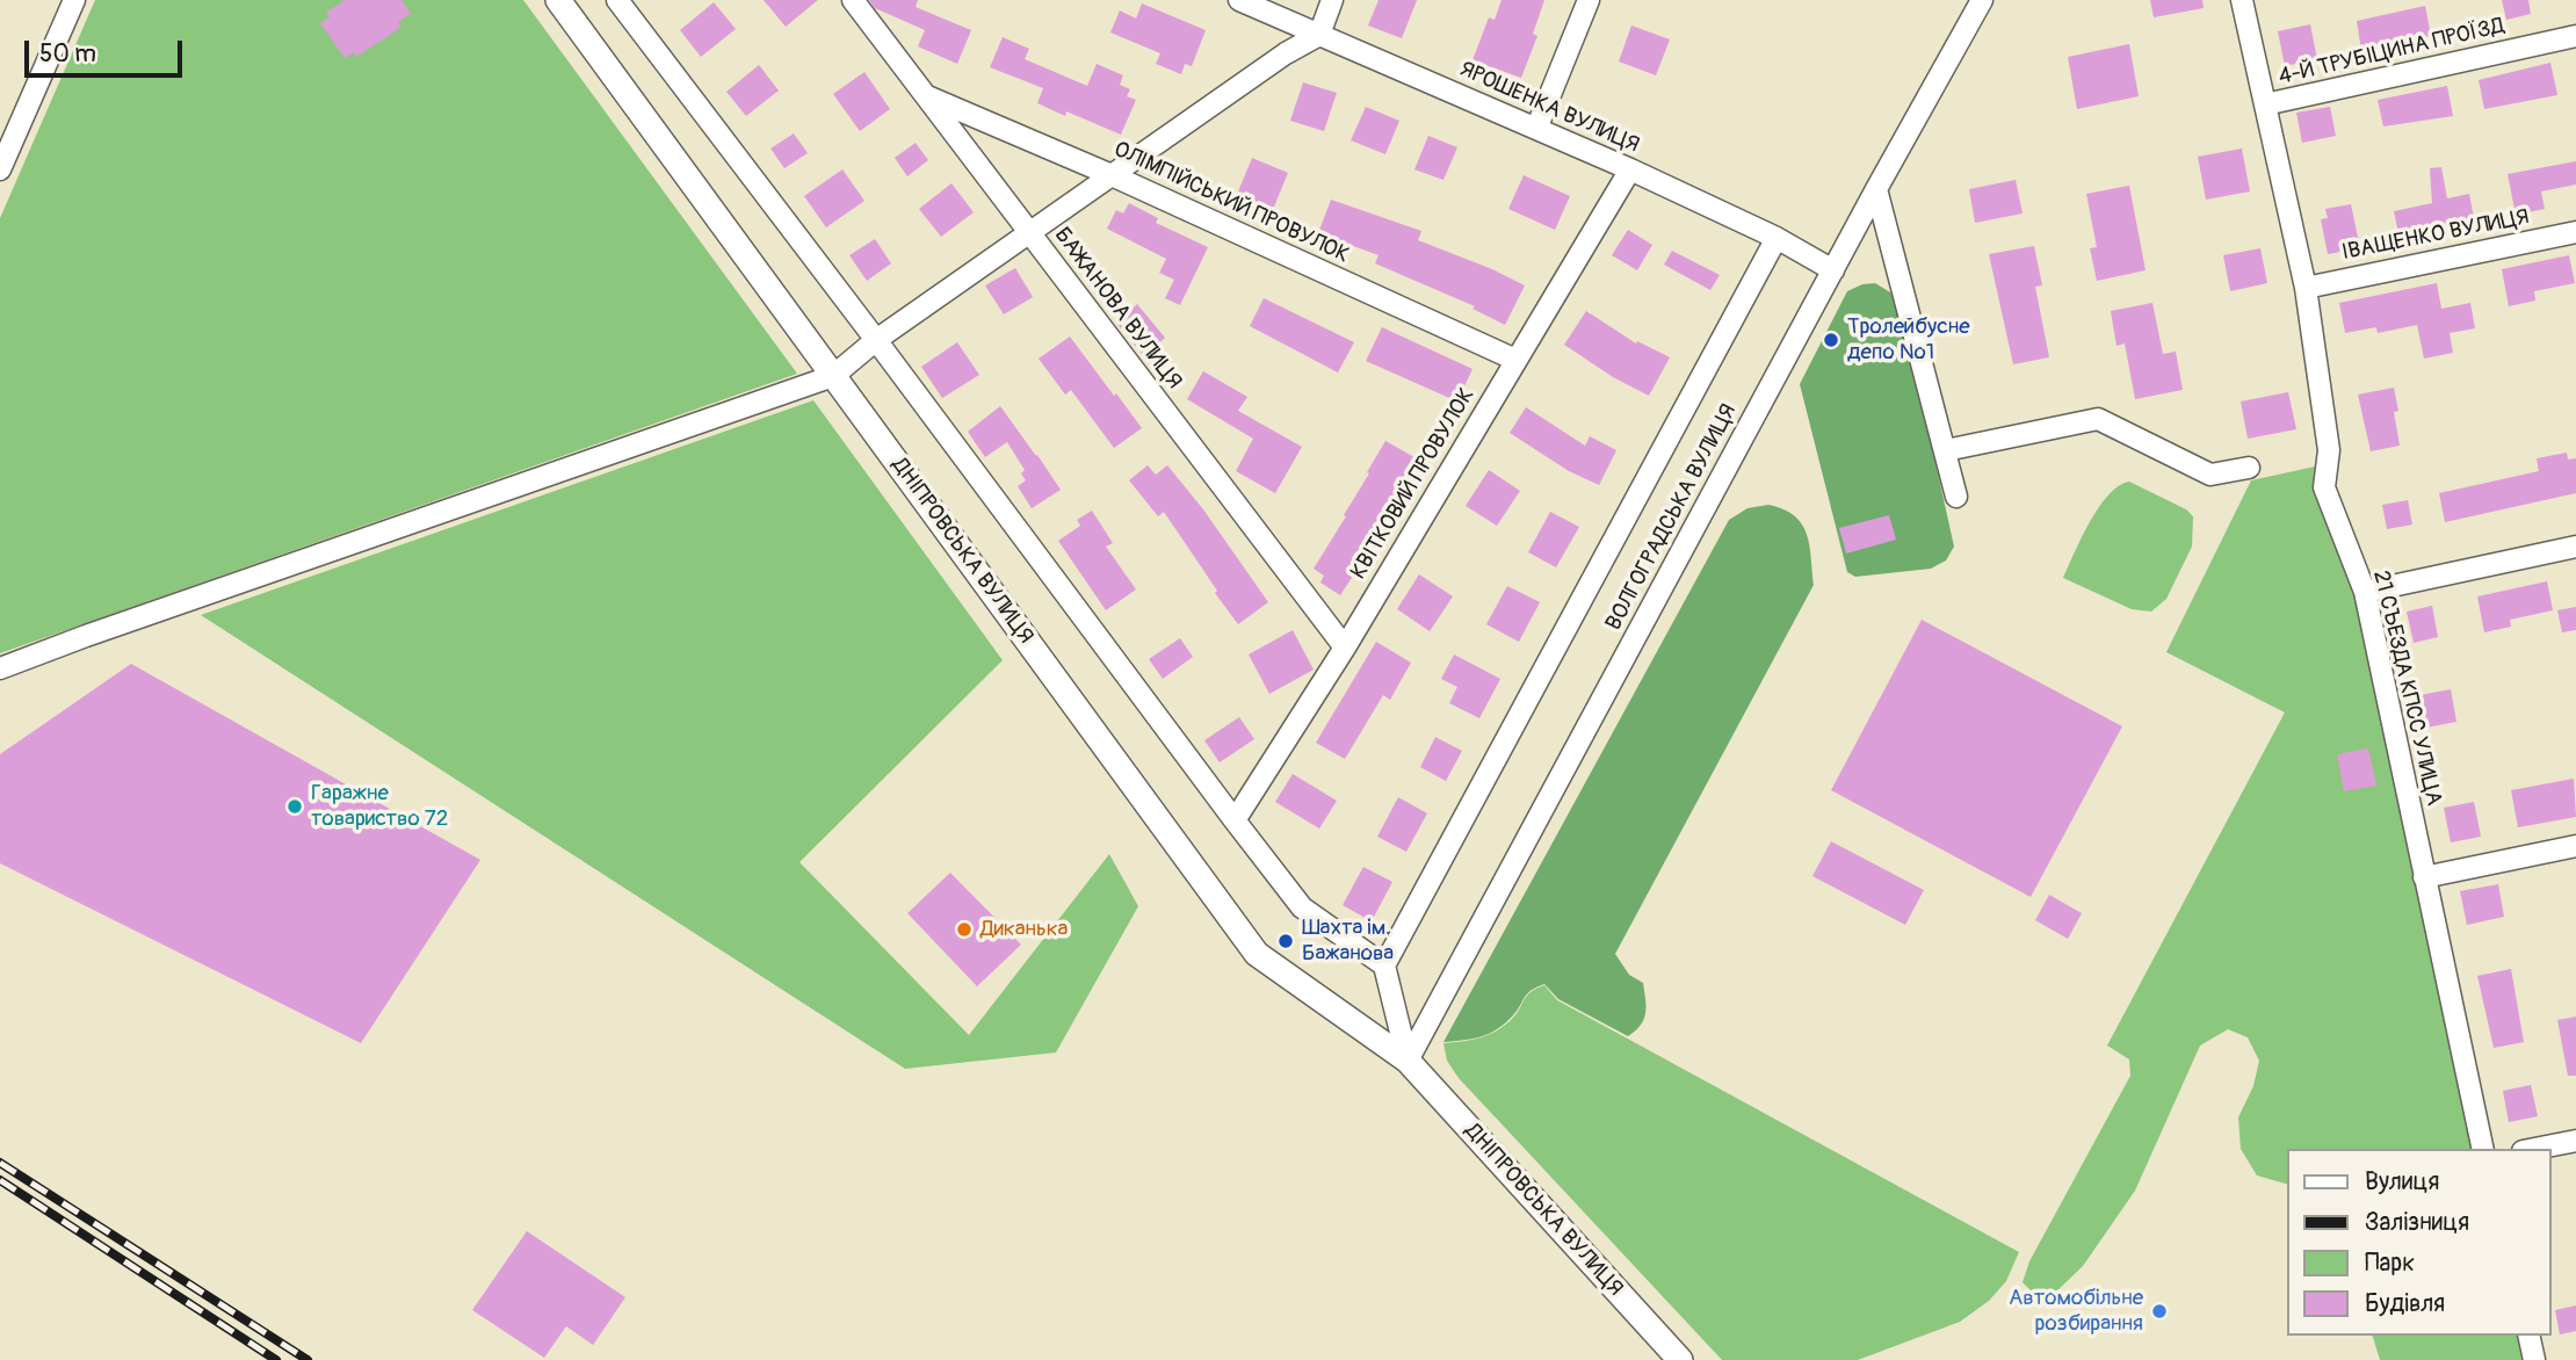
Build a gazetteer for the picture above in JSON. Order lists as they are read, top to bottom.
{
  "streets": {
    "street": [
      "4-Й ТРУБІЦИНА ПРОЇЗД",
      "ЯРОШЕНКА ВУЛИЦЯ",
      "ОЛІМПІЙСЬКИЙ ПРОВУЛОК",
      "ІВАЩЕНКО ВУЛИЦЯ",
      "БАЖАНОВА ВУЛИЦЯ",
      "КВІТКОВИЙ ПРОВУЛОК",
      "ВОЛГОГРАДСЬКА ВУЛИЦЯ",
      "ДНІПРОВСЬКА ВУЛИЦЯ",
      "21 СЪЕЗДА КПСС УЛИЦА"
    ]
  },
  "crossings": [
    ["4-Й ТРУБІЦИНА ПРОЇЗД", "21 СЪЕЗДА КПСС УЛИЦА"],
    ["ЯРОШЕНКА ВУЛИЦЯ", "КВІТКОВИЙ ПРОВУЛОК"],
    ["ЯРОШЕНКА ВУЛИЦЯ", "ВОЛГОГРАДСЬКА ВУЛИЦЯ"],
    ["ОЛІМПІЙСЬКИЙ ПРОВУЛОК", "БАЖАНОВА ВУЛИЦЯ"],
    ["ОЛІМПІЙСЬКИЙ ПРОВУЛОК", "КВІТКОВИЙ ПРОВУЛОК"],
    ["ІВАЩЕНКО ВУЛИЦЯ", "21 СЪЕЗДА КПСС УЛИЦА"],
    ["БАЖАНОВА ВУЛИЦЯ", "КВІТКОВИЙ ПРОВУЛОК"],
    ["ВОЛГОГРАДСЬКА ВУЛИЦЯ", "ДНІПРОВСЬКА ВУЛИЦЯ"]
  ],
  "places": [
    "Тролейбусне депо №1",
    "Гаражне товариство 72",
    "Диканька",
    "Шахта ім. Бажанова",
    "Автомобільне розбирання"
  ],
  "legend": [
    "Вулиця",
    "Залізниця",
    "Парк",
    "Будівля"
  ],
  "scale_bar": "50 m"
}
